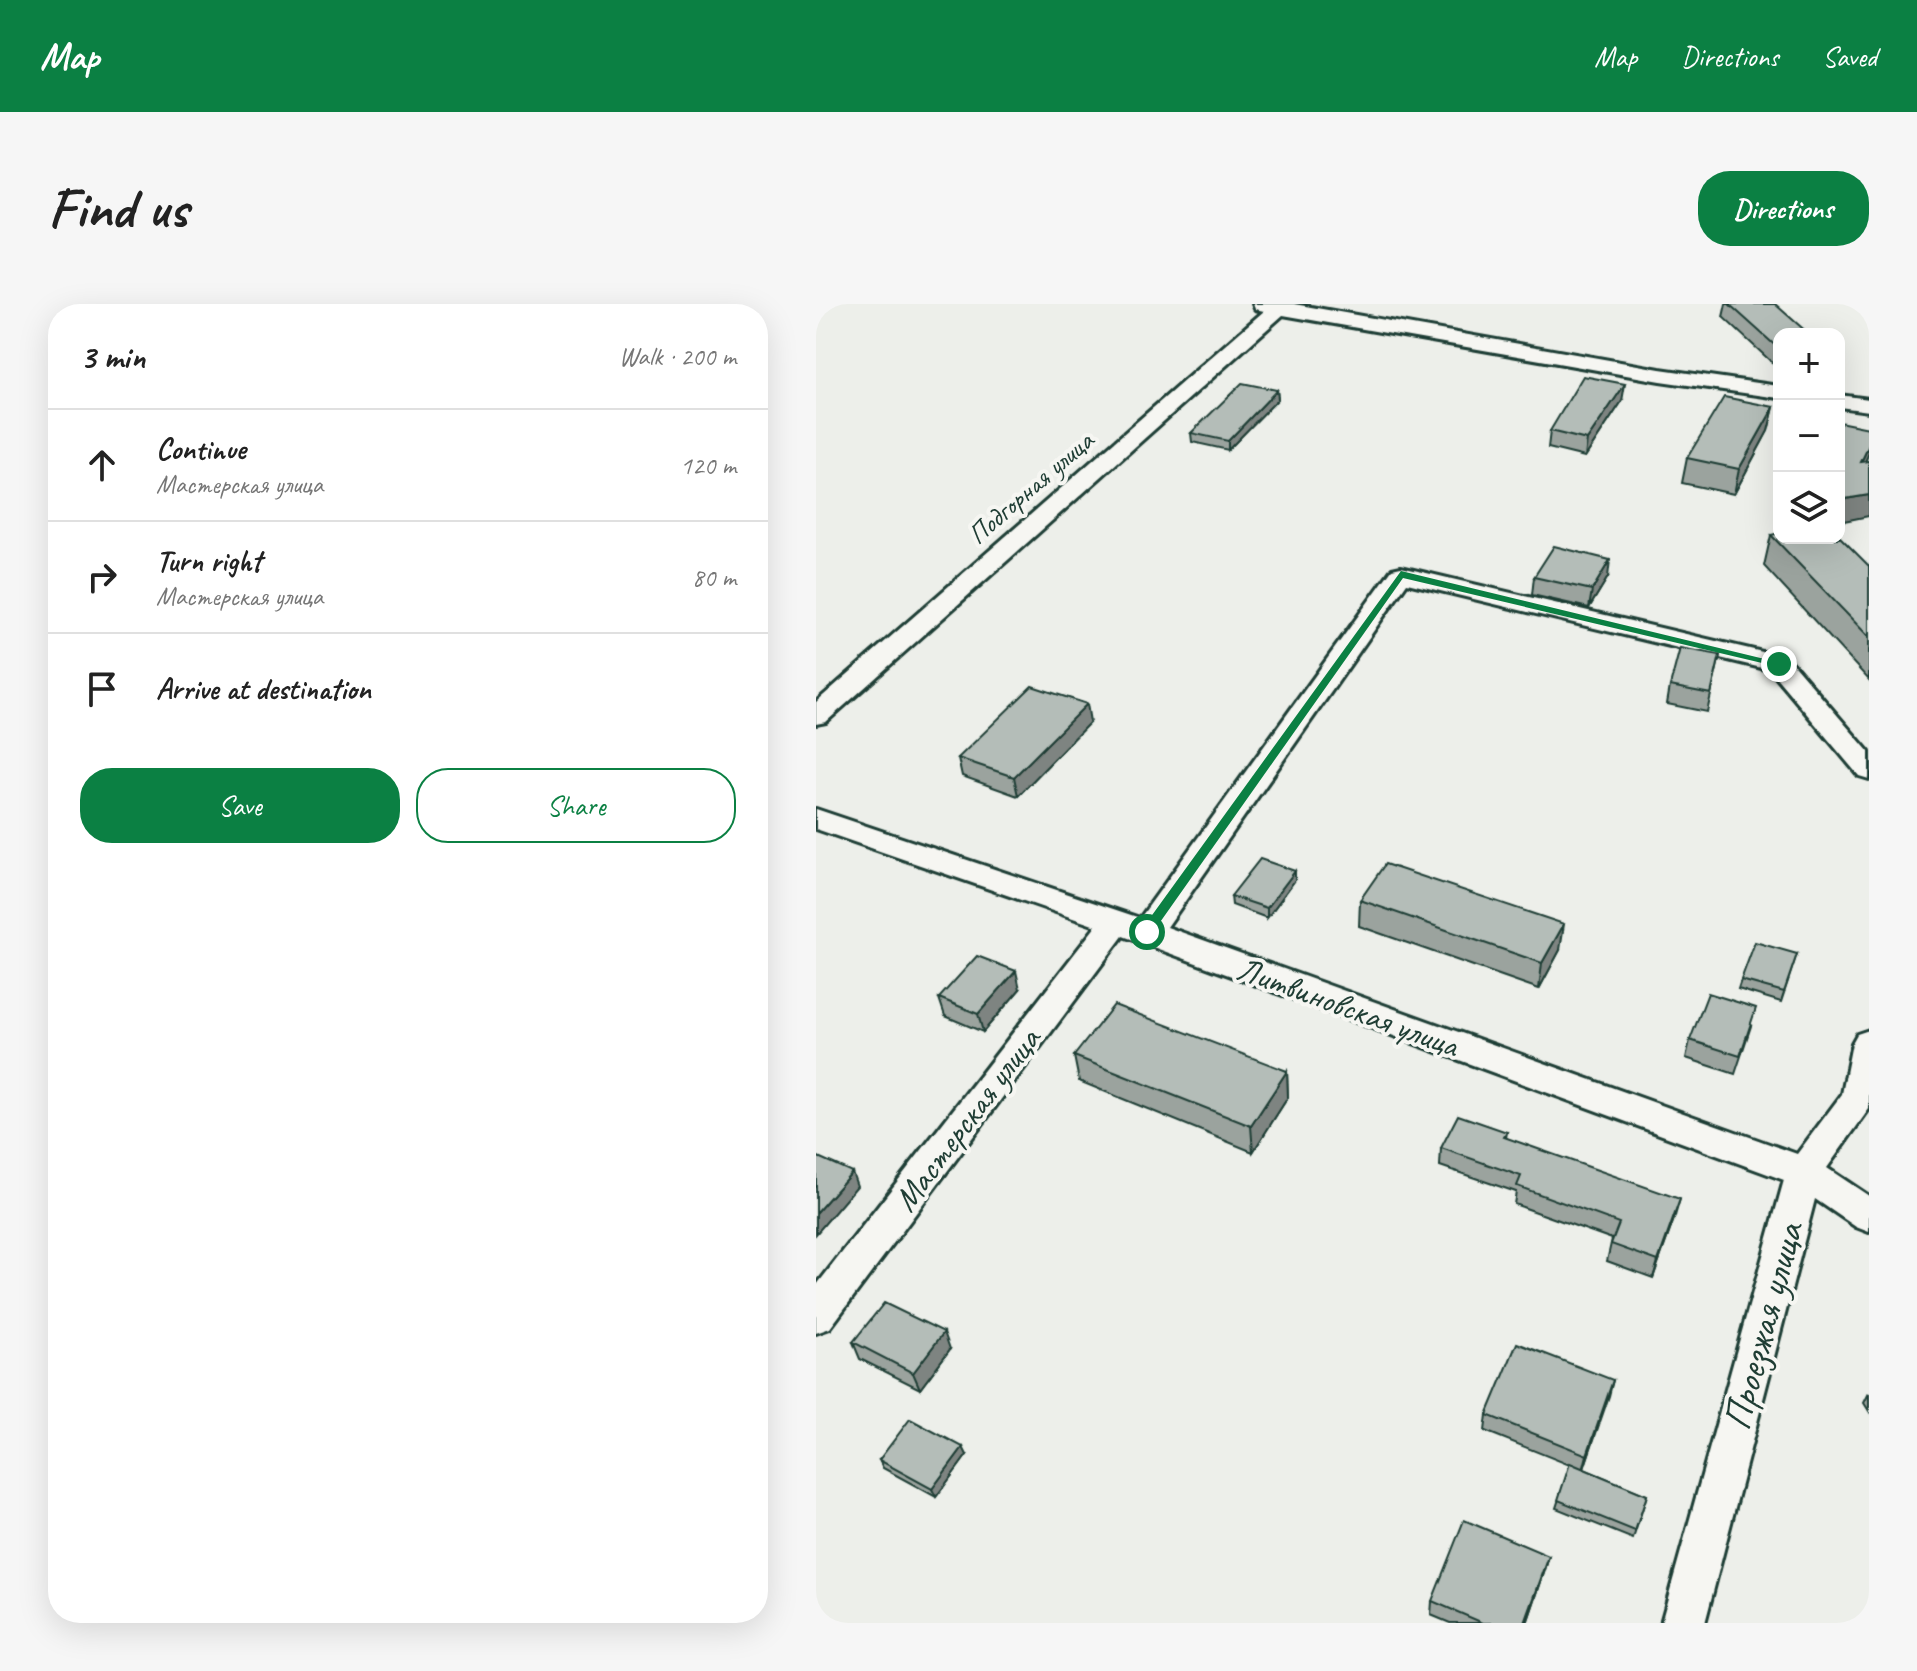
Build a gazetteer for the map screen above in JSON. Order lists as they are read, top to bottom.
{
  "streets": {
    "street": [
      "Подгорная улица",
      "Литвиновская улица",
      "Мастерская улица",
      "Проезжая улица"
    ]
  },
  "crossings": [
    ["Литвиновская улица", "Мастерская улица"],
    ["Литвиновская улица", "Проезжая улица"]
  ],
  "page": {
    "header": "Map",
    "nav": ["Map", "Directions", "Saved"],
    "buttons": [
      "Directions",
      ["Save", "Share"]
    ],
    "title": "Find us",
    "heading": ["3 min", "Walk · 200 m"],
    "map_buttons": ["+", "−"],
    "list": [
      ["Continue", "Мастерская улица", "120 m"],
      ["Turn right", "Мастерская улица", "80 m"],
      "Arrive at destination"
    ]
  }
}
